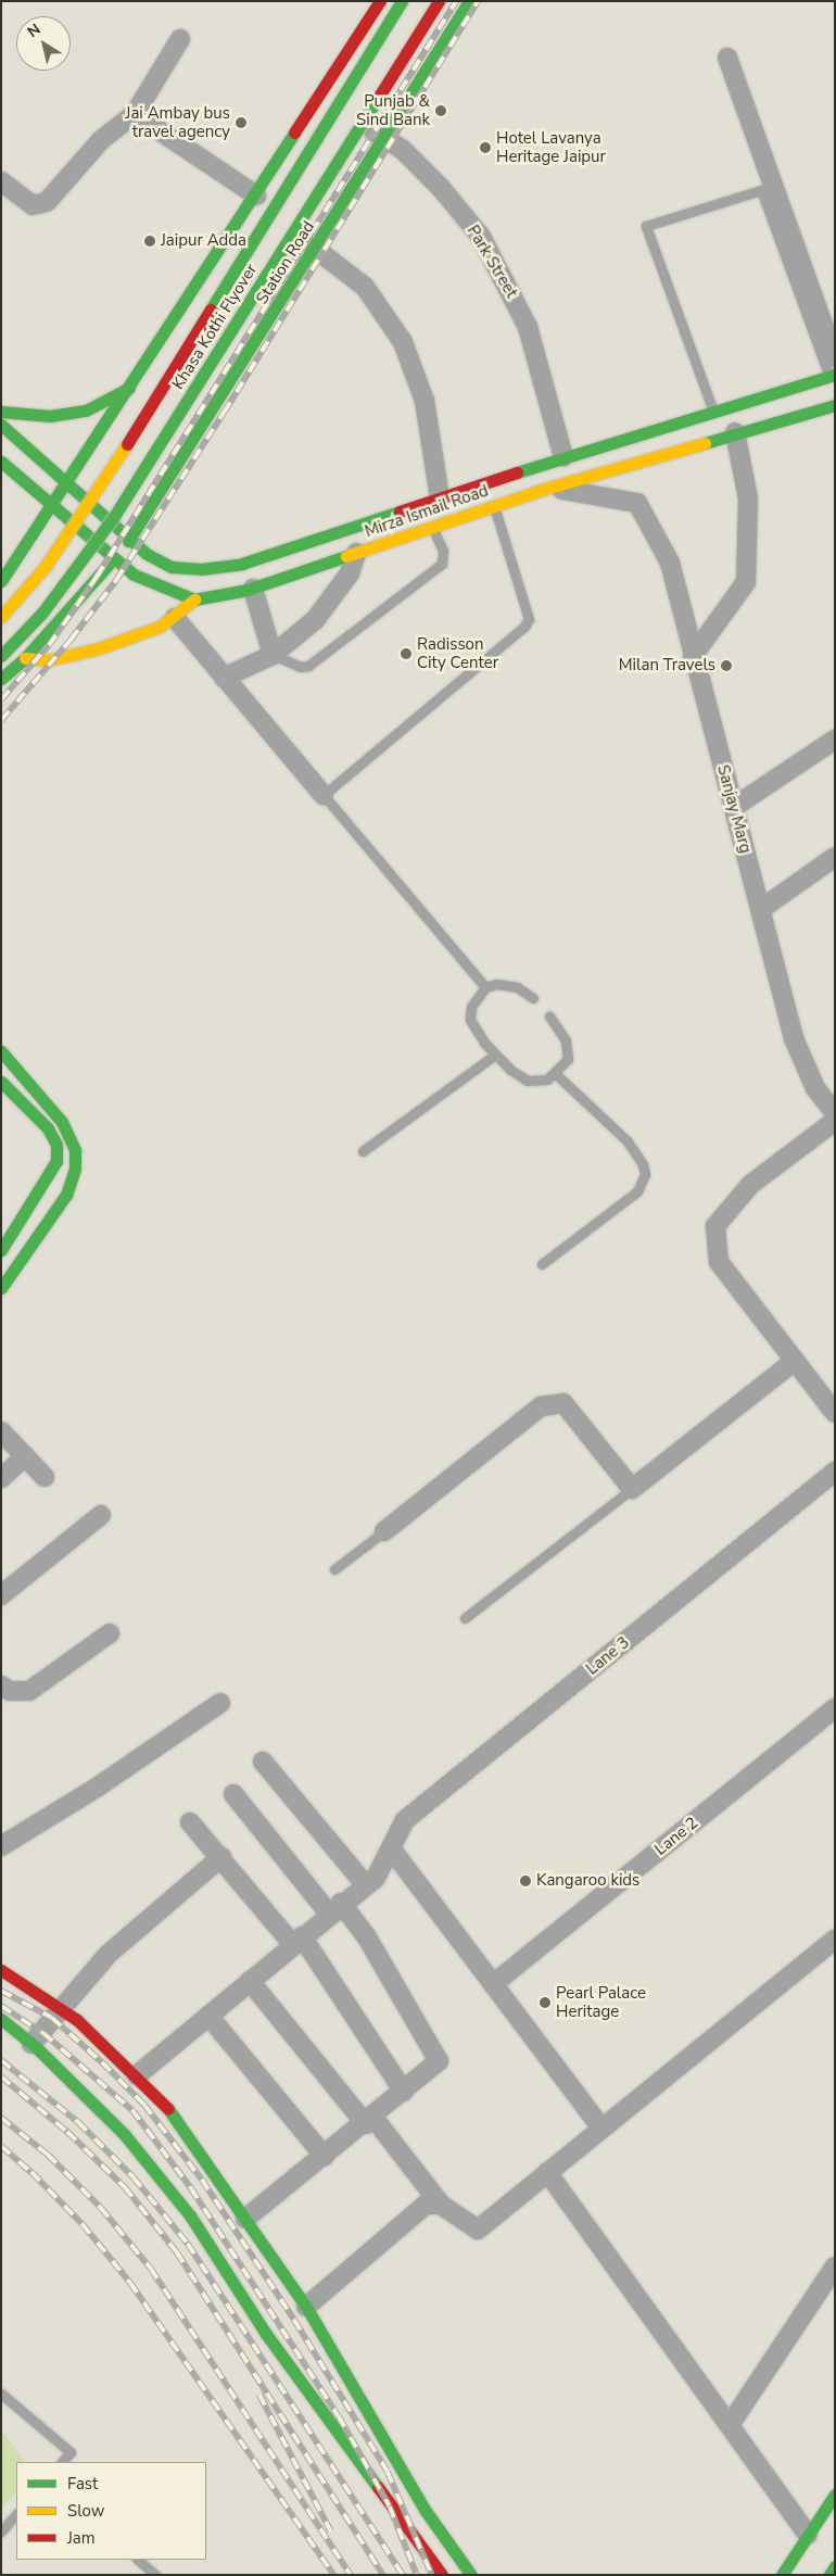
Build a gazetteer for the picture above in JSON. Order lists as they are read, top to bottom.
{
  "streets": {
    "main road": ["Station Road", "Khasa Kothi Flyover", "Mirza Ismail Road"],
    "street": [
      "Park Street",
      "Sanjay Marg",
      "Lane 3",
      "Lane 2"
    ]
  },
  "crossings": [
    ["Park Street", "Station Road"],
    ["Park Street", "Mirza Ismail Road"],
    ["Station Road", "Mirza Ismail Road"],
    ["Mirza Ismail Road", "Sanjay Marg"]
  ],
  "places": [
    "Punjab & Sind Bank",
    "Jai Ambay bus travel agency",
    "Hotel Lavanya Heritage Jaipur",
    "Jaipur Adda",
    "Radisson City Center",
    "Milan Travels",
    "Kangaroo kids",
    "Pearl Palace Heritage"
  ],
  "legend": ["Fast", "Slow", "Jam"],
  "north": "top left"
}
